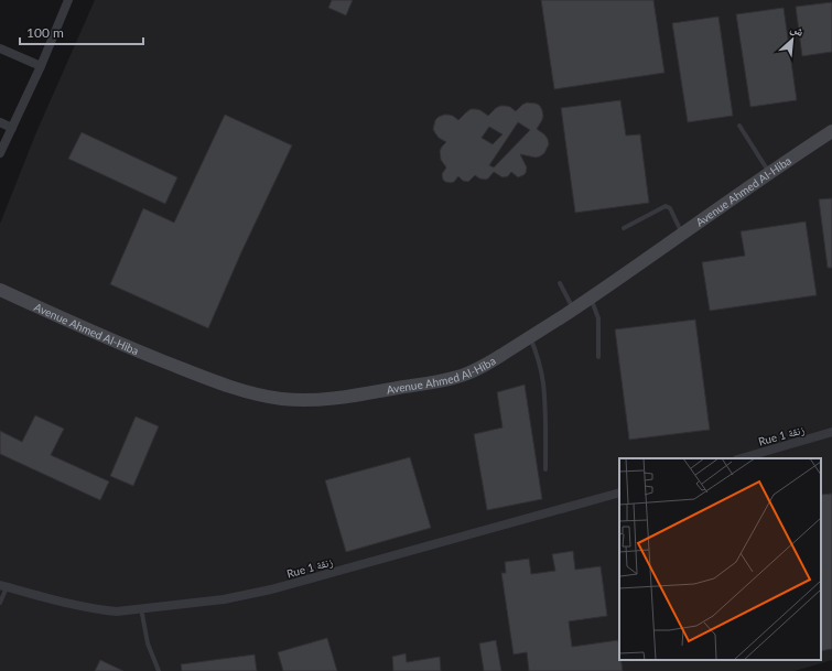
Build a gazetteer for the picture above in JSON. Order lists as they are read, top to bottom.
{
  "streets": {
    "street": ["Avenue Ahmed Al-Hiba", "Rue 1 زنقة"]
  },
  "scale_bar": "100 m",
  "north": "top right"
}
